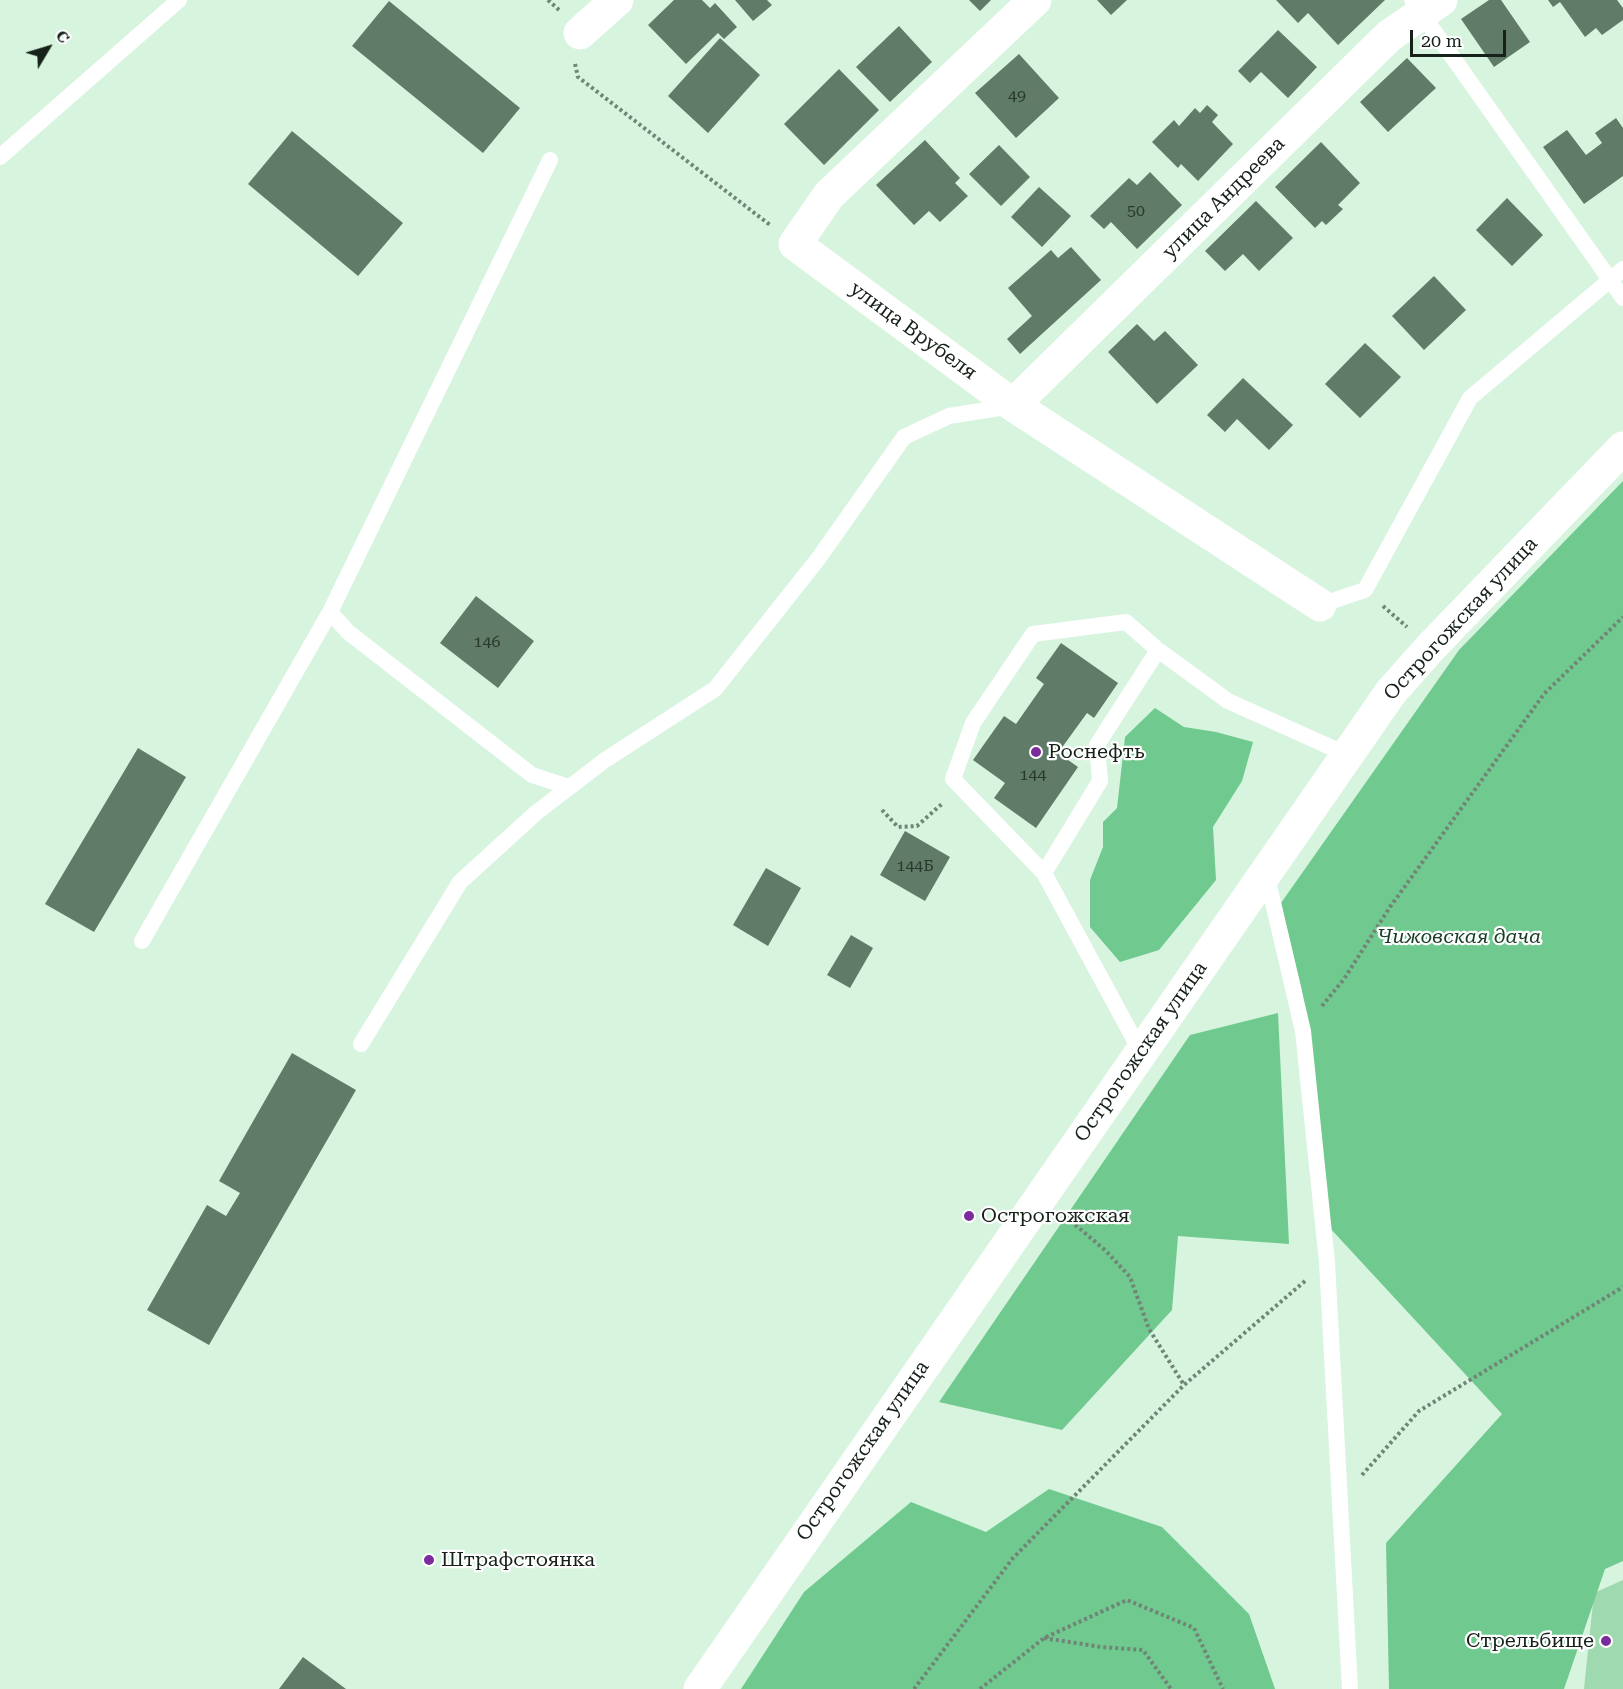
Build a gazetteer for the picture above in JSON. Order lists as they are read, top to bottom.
{
  "streets": {
    "street": ["улица Андреева", "улица Врубеля", "Острогожская улица"]
  },
  "crossings": [
    ["улица Андреева", "улица Врубеля"]
  ],
  "parks": ["Чижовская дача"],
  "places": [
    "Роснефть",
    "Острогожская",
    "Штрафстоянка",
    "Стрельбище"
  ],
  "house_numbers": [
    "49",
    "50",
    "146",
    "144",
    "144Б"
  ],
  "scale_bar": "20 m",
  "north": "top right"
}
